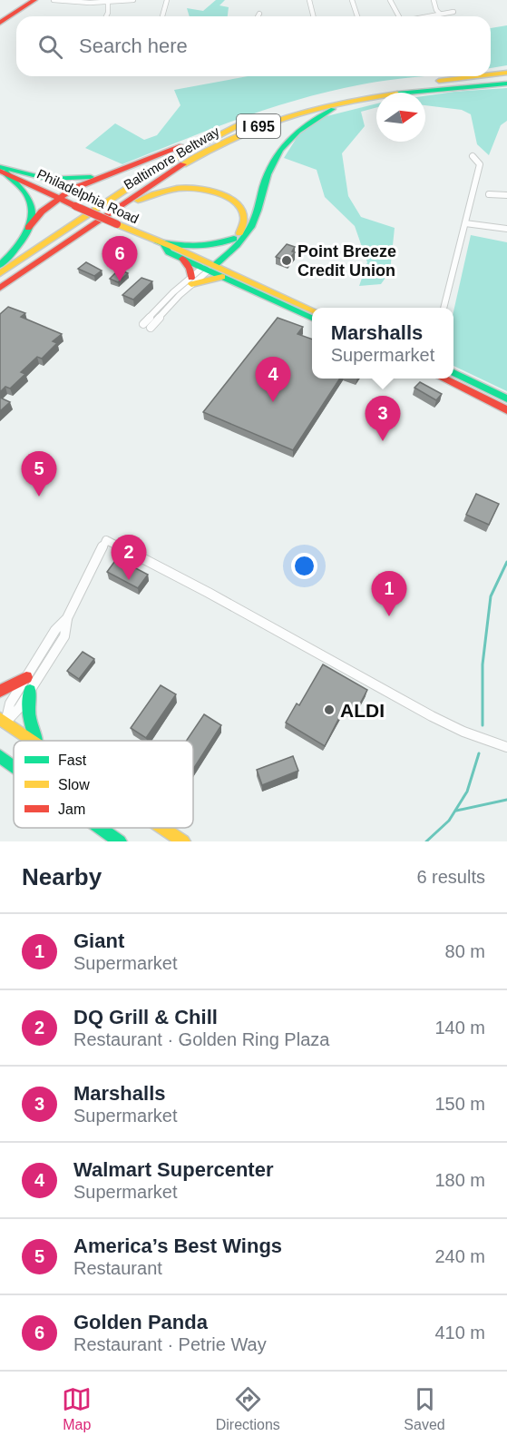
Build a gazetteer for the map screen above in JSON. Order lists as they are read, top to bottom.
{
  "streets": {
    "main road": ["I 695", "Baltimore Beltway", "Philadelphia Road"]
  },
  "places": ["Point Breeze Credit Union", "ALDI"],
  "legend": ["Fast", "Slow", "Jam"],
  "north": "right",
  "page": {
    "search": "Search here",
    "pins": [
      "6",
      "4",
      "3",
      "5",
      "2",
      "1"
    ],
    "popup": ["Marshalls", "Supermarket"],
    "heading": ["Nearby", "6 results"],
    "list": [
      {
        "mark": "1",
        "name": "Giant",
        "note": "Supermarket",
        "value": "80 m"
      },
      {
        "mark": "2",
        "name": "DQ Grill & Chill",
        "note": "Restaurant · Golden Ring Plaza",
        "value": "140 m"
      },
      {
        "mark": "3",
        "name": "Marshalls",
        "note": "Supermarket",
        "value": "150 m"
      },
      {
        "mark": "4",
        "name": "Walmart Supercenter",
        "note": "Supermarket",
        "value": "180 m"
      },
      {
        "mark": "5",
        "name": "America’s Best Wings",
        "note": "Restaurant",
        "value": "240 m"
      },
      {
        "mark": "6",
        "name": "Golden Panda",
        "note": "Restaurant · Petrie Way",
        "value": "410 m"
      }
    ],
    "nav": ["Map", "Directions", "Saved"]
  }
}
